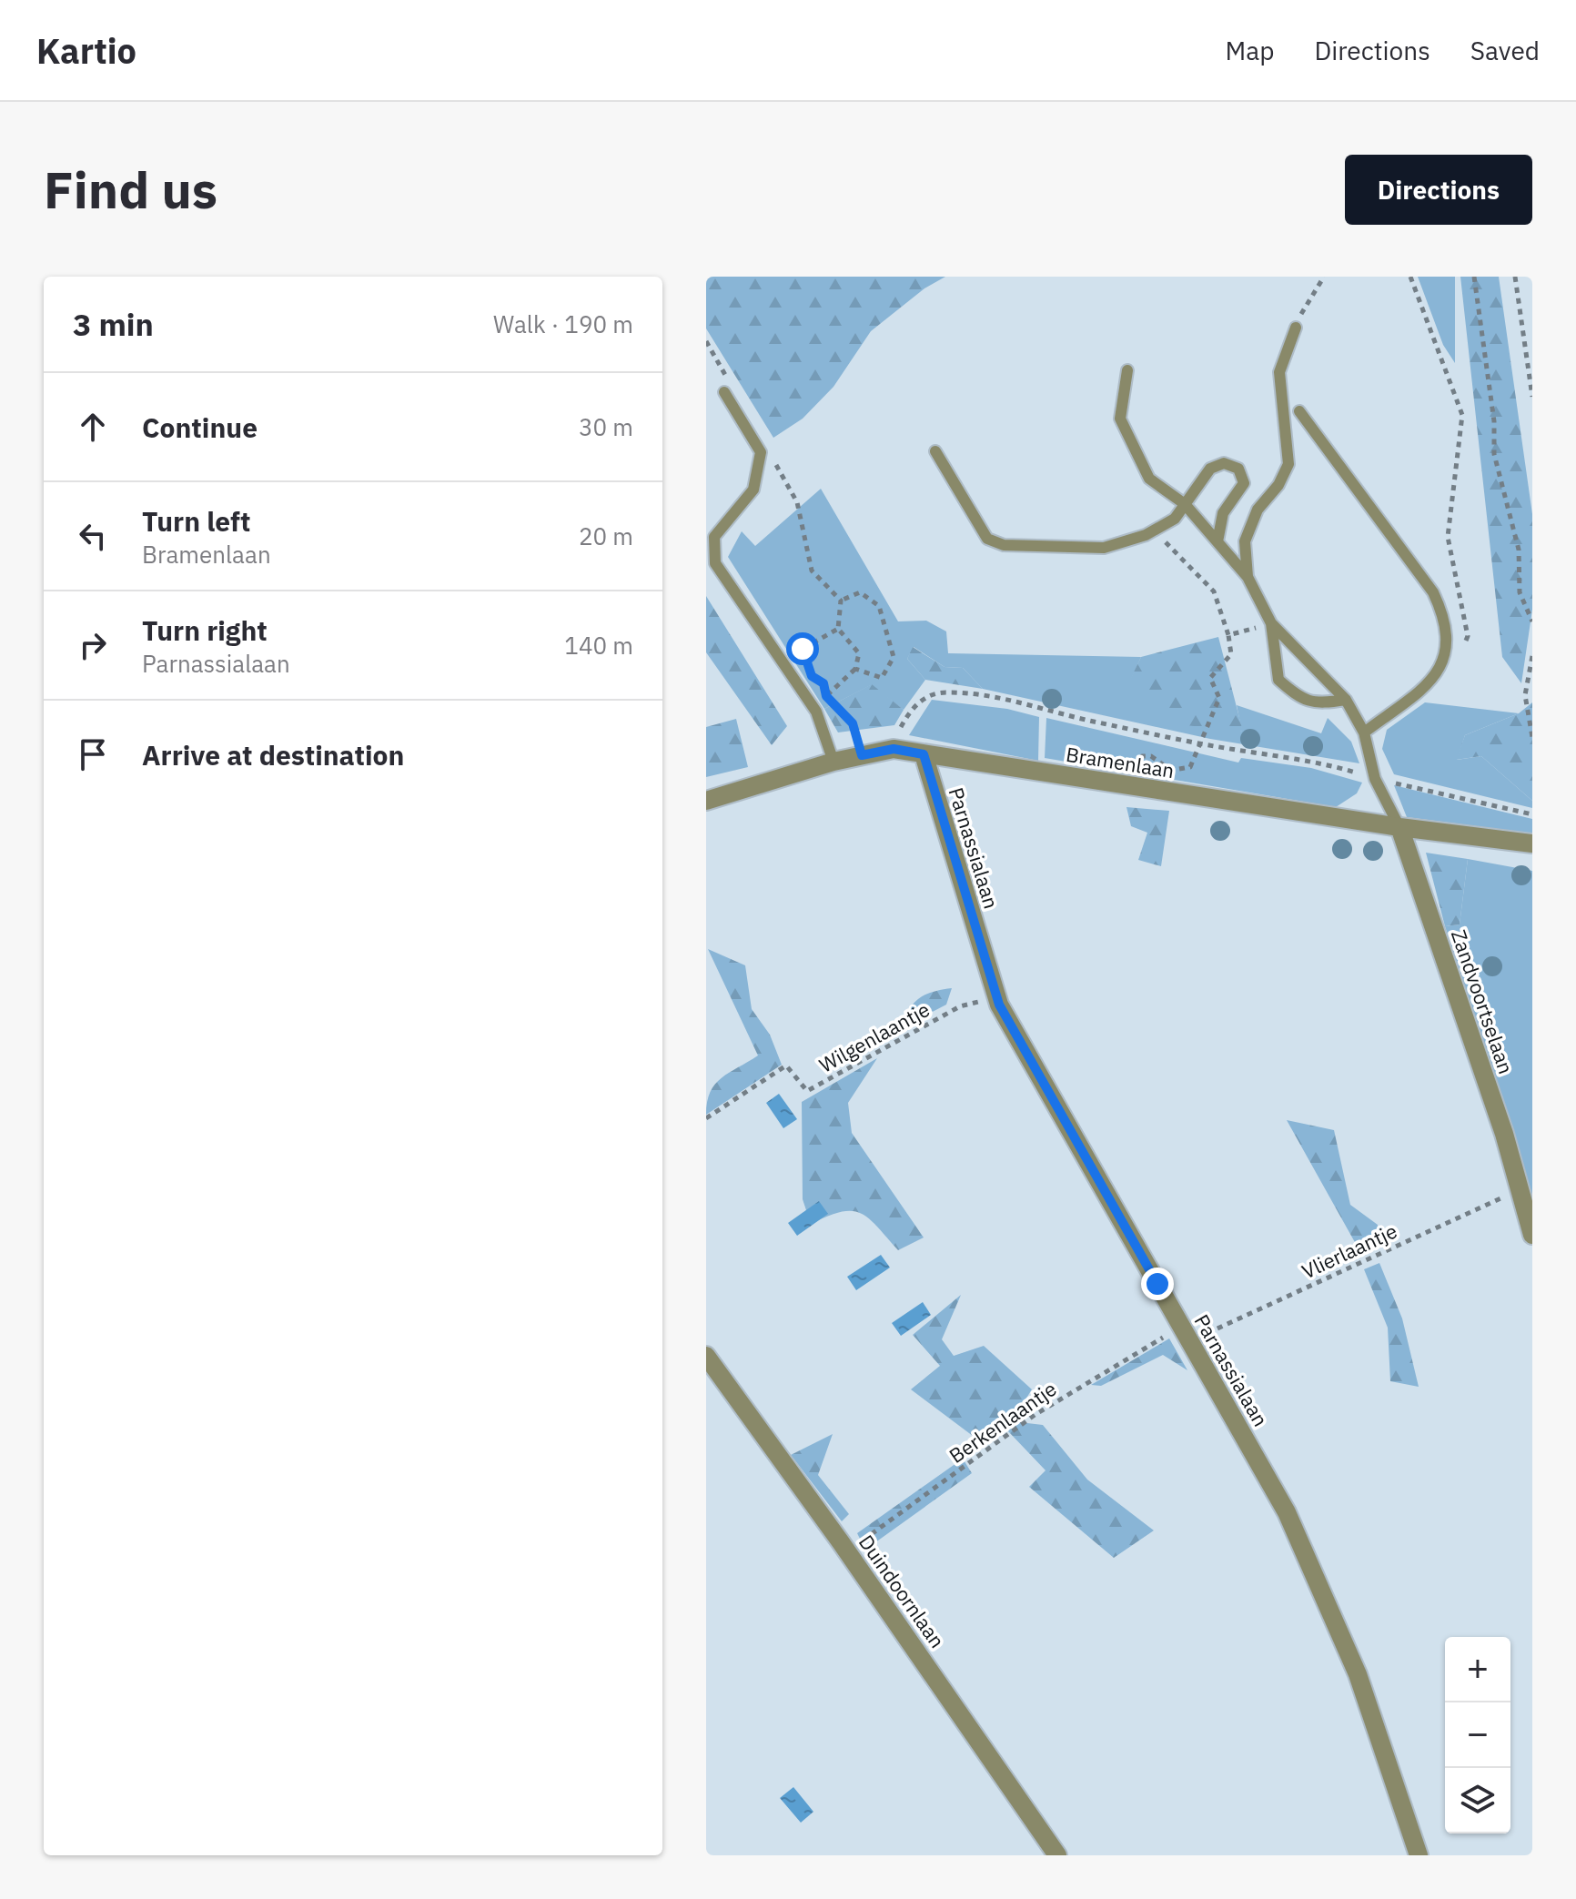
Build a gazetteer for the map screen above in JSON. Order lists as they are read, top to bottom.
{
  "streets": {
    "street": [
      "Bramenlaan",
      "Parnassialaan",
      "Zandvoortselaan",
      "Duindoornlaan"
    ],
    "path": ["Wilgenlaantje", "Vlierlaantje", "Berkenlaantje"]
  },
  "crossings": [
    ["Bramenlaan", "Parnassialaan"],
    ["Bramenlaan", "Zandvoortselaan"],
    ["Parnassialaan", "Wilgenlaantje"],
    ["Parnassialaan", "Vlierlaantje"],
    ["Parnassialaan", "Berkenlaantje"],
    ["Zandvoortselaan", "Vlierlaantje"],
    ["Vlierlaantje", "Berkenlaantje"],
    ["Berkenlaantje", "Duindoornlaan"]
  ],
  "page": {
    "header": "Kartio",
    "nav": ["Map", "Directions", "Saved"],
    "buttons": "Directions",
    "title": "Find us",
    "heading": ["3 min", "Walk · 190 m"],
    "list": [
      ["Continue", "30 m"],
      ["Turn left", "Bramenlaan", "20 m"],
      ["Turn right", "Parnassialaan", "140 m"],
      "Arrive at destination"
    ],
    "map_buttons": ["+", "−"]
  }
}
